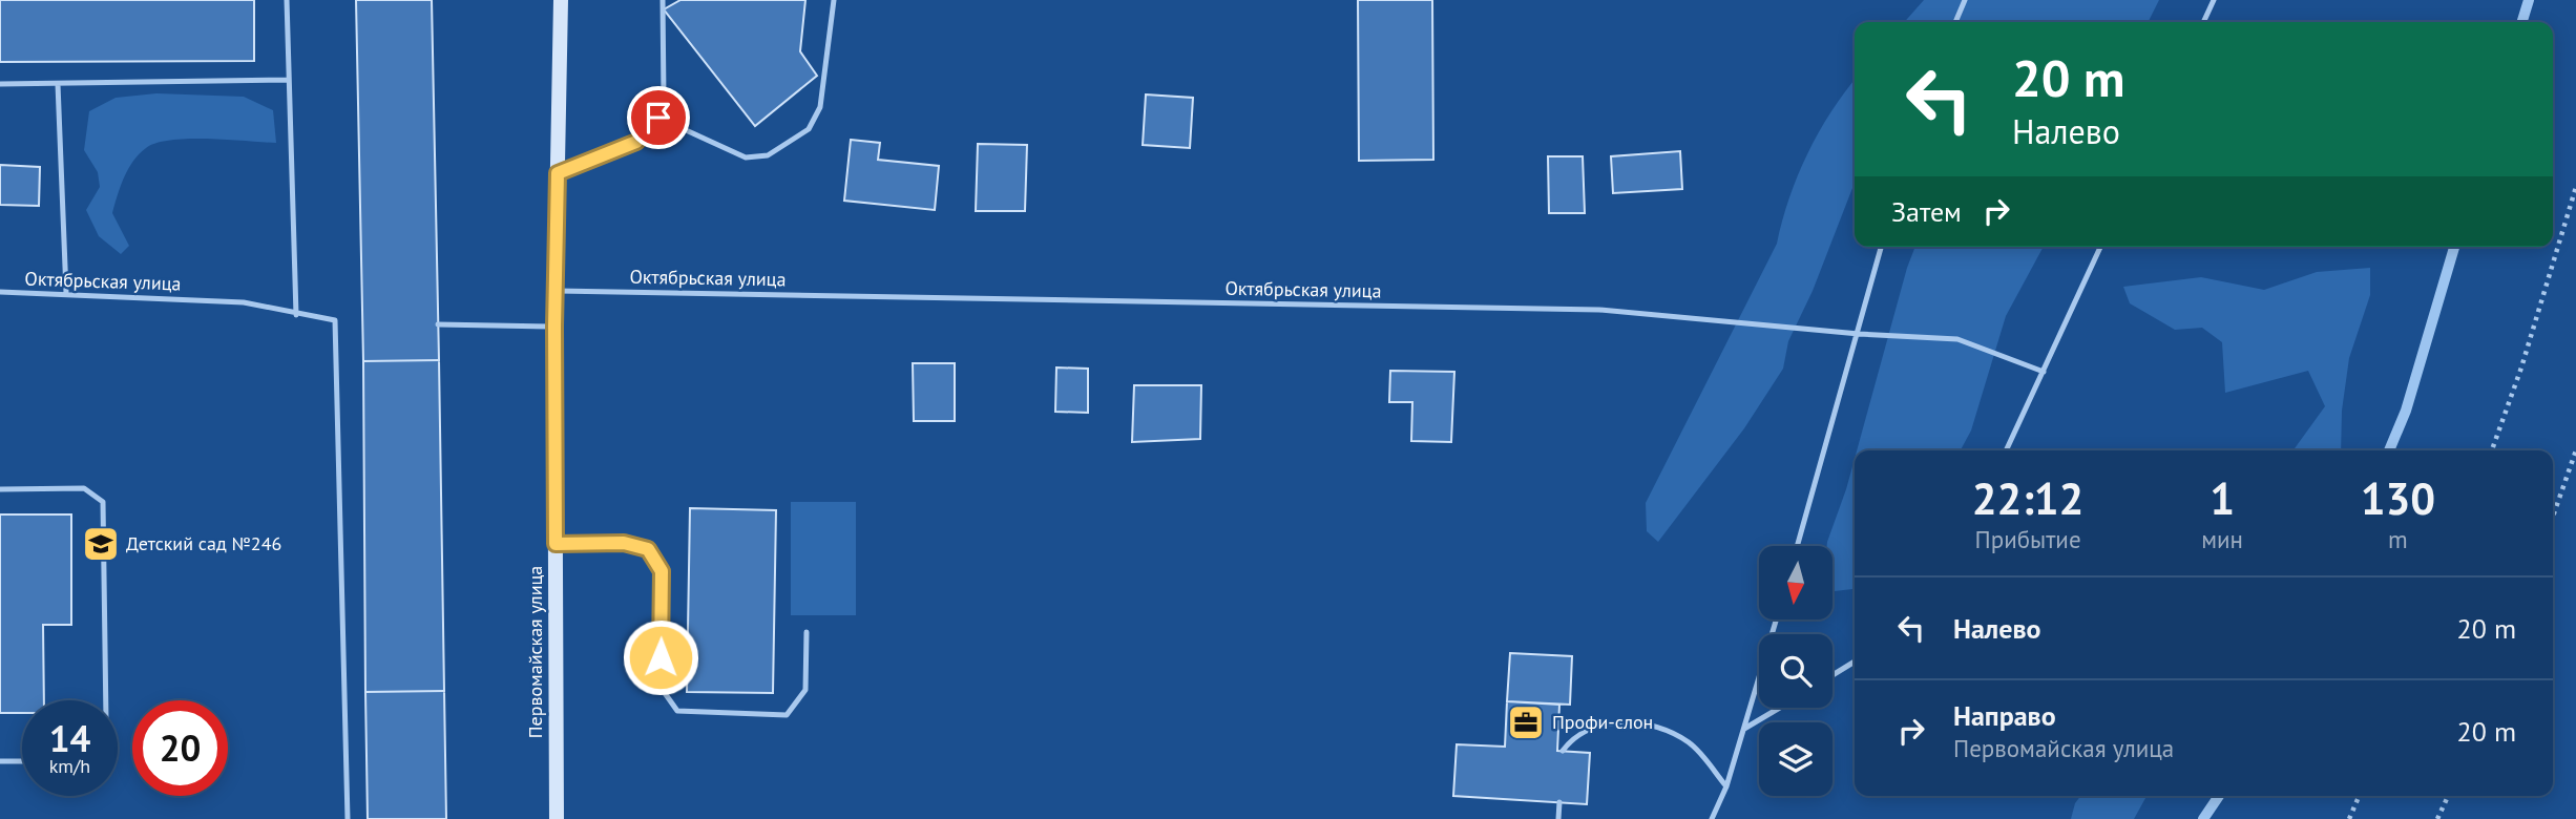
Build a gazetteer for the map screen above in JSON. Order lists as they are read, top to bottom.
{
  "streets": {
    "street": ["Первомайская улица"],
    "lane": ["Октябрьская улица"]
  },
  "crossings": [
    ["Октябрьская улица", "Первомайская улица"]
  ],
  "places": {
    "school or university": ["Детский сад №246"],
    "office": ["Профи-слон"]
  },
  "north": "bottom",
  "page": {
    "turn": ["20 m", "Налево"],
    "then": "Затем",
    "eta": [
      "22:12",
      "Прибытие",
      "1",
      "мин",
      "130",
      "m"
    ],
    "list": [
      {
        "name": "Налево",
        "value": "20 m"
      },
      {
        "name": "Направо",
        "note": "Первомайская улица",
        "value": "20 m"
      }
    ],
    "speed": "14 km/h",
    "limit": "20"
  }
}
